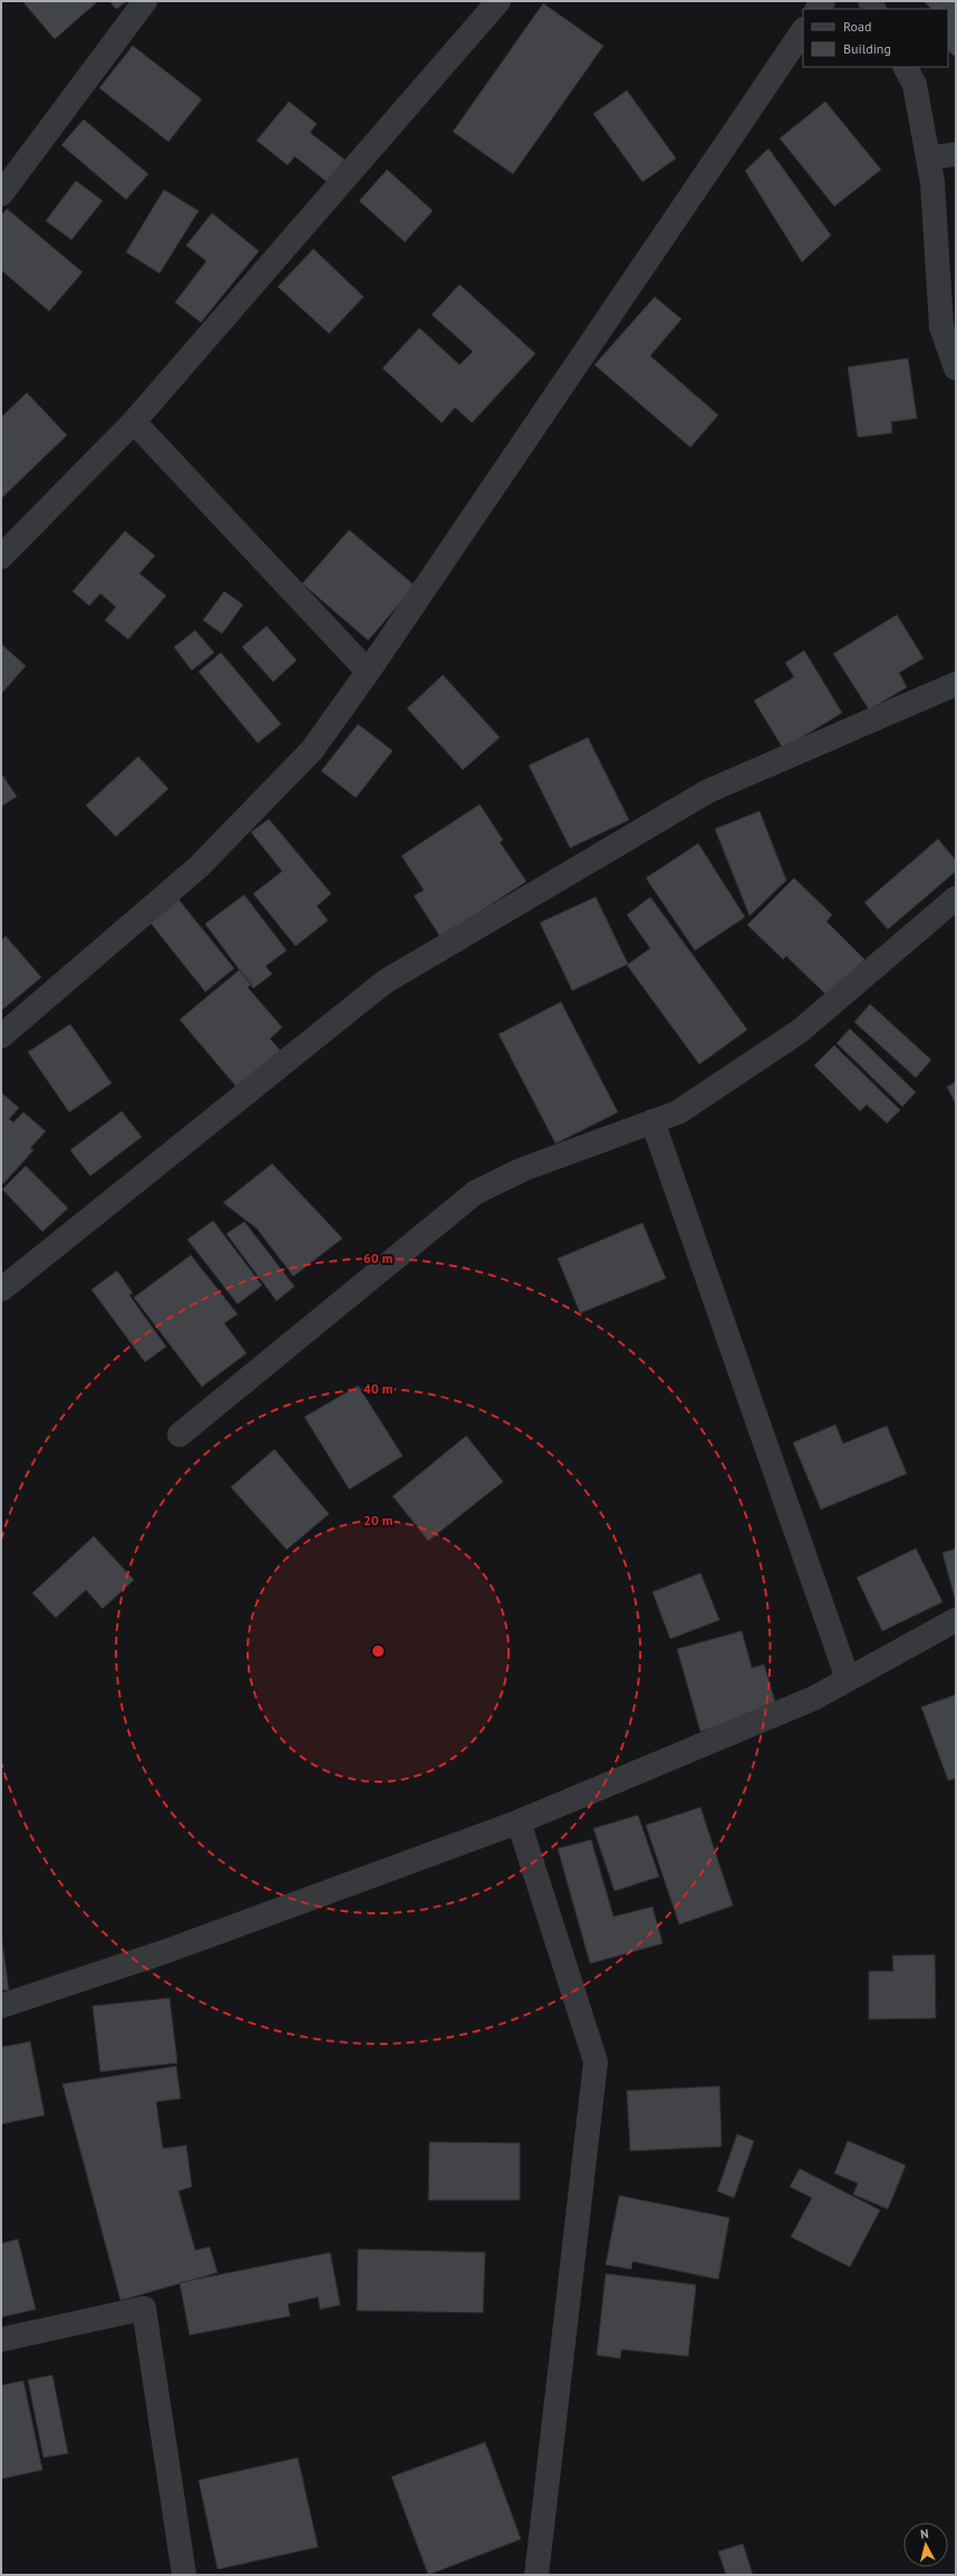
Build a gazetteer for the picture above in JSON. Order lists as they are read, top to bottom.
{
  "legend": ["Road", "Building"],
  "north": "top",
  "rings": ["60 m", "40 m", "20 m"]
}
